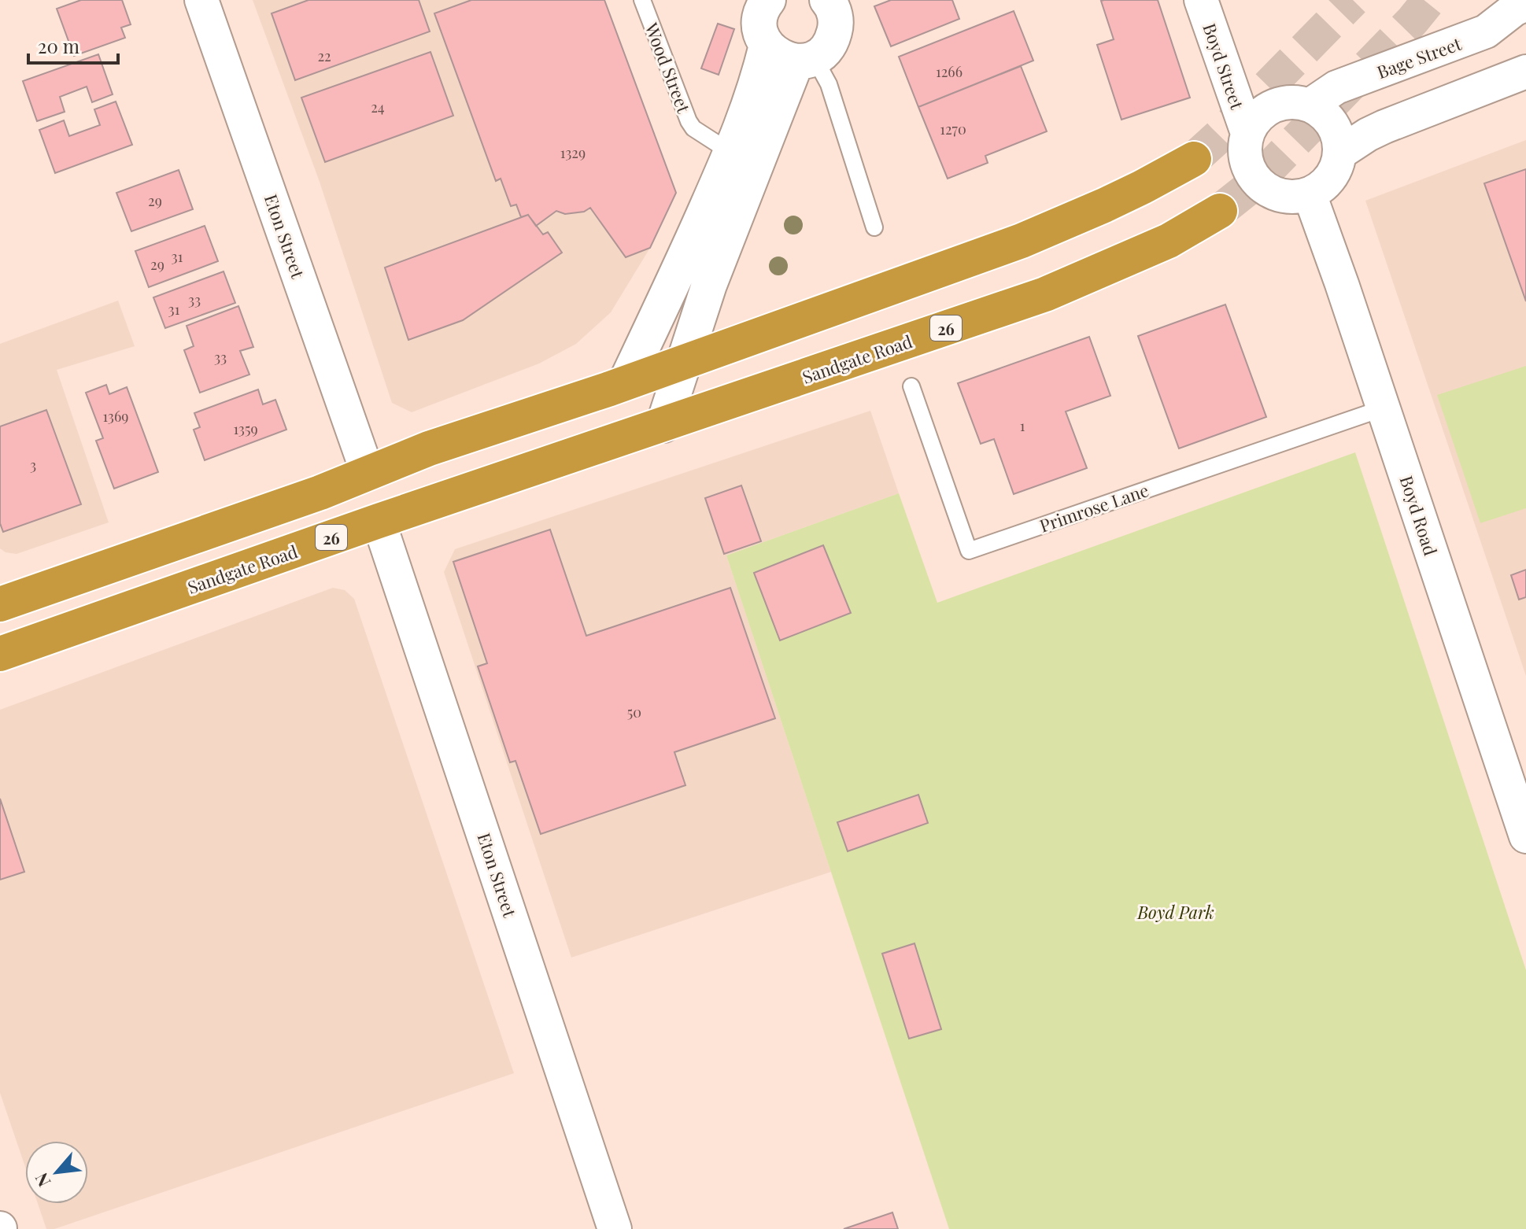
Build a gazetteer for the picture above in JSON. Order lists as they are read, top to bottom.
{
  "streets": {
    "highway": ["26", "Sandgate Road"],
    "street": [
      "Bage Street",
      "Boyd Street",
      "Eton Street",
      "Boyd Road"
    ],
    "lane": ["Wood Street", "Primrose Lane"]
  },
  "crossings": [
    ["Bage Street", "Boyd Street"],
    ["Bage Street", "Boyd Road"],
    ["Boyd Street", "Boyd Road"],
    ["Eton Street", "Sandgate Road"],
    ["Primrose Lane", "Boyd Road"]
  ],
  "parks": ["Boyd Park"],
  "house_numbers": [
    "22",
    "1266",
    "24",
    "1270",
    "1329",
    "29",
    "31",
    "29",
    "33",
    "31",
    "33",
    "1369",
    "1",
    "1359",
    "3",
    "50"
  ],
  "scale_bar": "20 m",
  "north": "bottom left"
}
